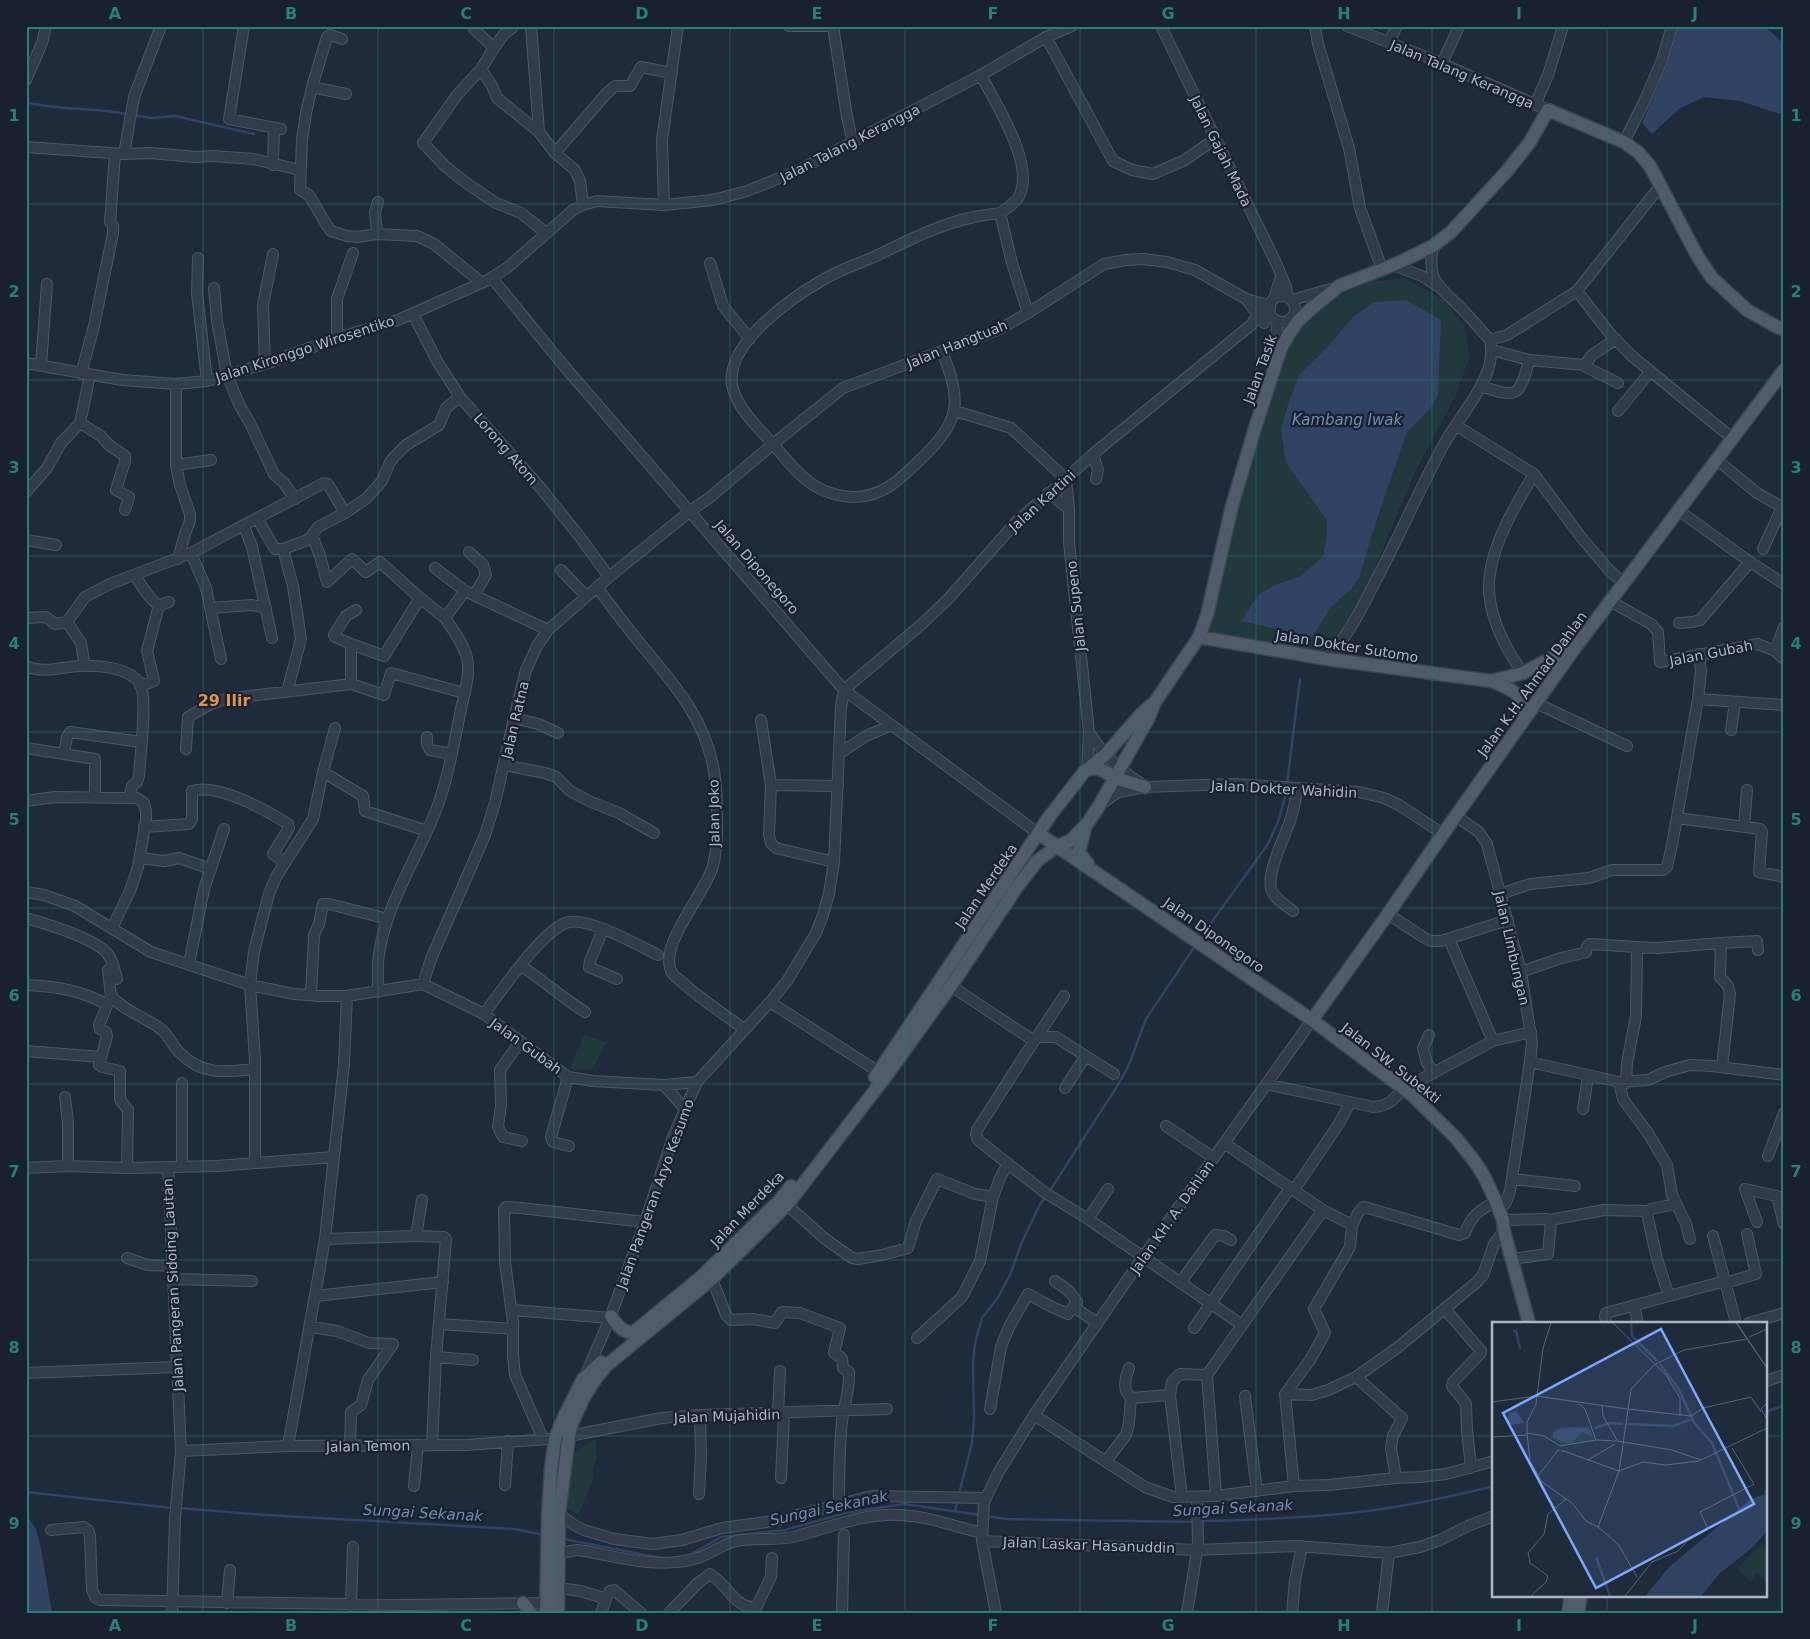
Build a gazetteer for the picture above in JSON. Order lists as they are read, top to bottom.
{
  "streets": {
    "main road": [
      "Jalan Tasik",
      "Jalan Diponegoro",
      "Jalan Dokter Sutomo",
      "Jalan K.H. Ahmad Dahlan",
      "Jalan Merdeka",
      "Jalan SW. Subekti"
    ],
    "street": [
      "Jalan Talang Kerangga",
      "Jalan Gajah Mada",
      "Jalan Hangtuah",
      "Jalan Kironggo Wirosentiko",
      "Lorong Atom",
      "Jalan Kartini",
      "Jalan Supeno",
      "Jalan Gubah",
      "Jalan Ratna",
      "Jalan Dokter Wahidin",
      "Jalan Joko",
      "Jalan Limbungan",
      "Jalan Pangeran Aryo Kesumo",
      "Jalan KH. A. Dahlan",
      "Jalan Pangeran Sidoing Lautan",
      "Jalan Mujahidin",
      "Jalan Temon",
      "Jalan Laskar Hasanuddin"
    ]
  },
  "crossings": [
    ["Jalan Talang Kerangga", "Jalan Kironggo Wirosentiko"],
    ["Jalan Talang Kerangga", "Jalan Tasik"],
    ["Jalan Talang Kerangga", "Jalan Diponegoro"],
    ["Jalan Hangtuah", "Jalan Diponegoro"],
    ["Jalan Hangtuah", "Jalan Ratna"],
    ["Jalan Kironggo Wirosentiko", "Lorong Atom"],
    ["Jalan Kironggo Wirosentiko", "Jalan Diponegoro"],
    ["Jalan Tasik", "Jalan Dokter Sutomo"],
    ["Jalan Tasik", "Jalan Merdeka"],
    ["Lorong Atom", "Jalan Ratna"],
    ["Jalan Kartini", "Jalan Diponegoro"],
    ["Jalan Kartini", "Jalan Supeno"],
    ["Jalan Kartini", "Jalan Pangeran Aryo Kesumo"],
    ["Jalan Diponegoro", "Jalan K.H. Ahmad Dahlan"],
    ["Jalan Diponegoro", "Jalan Ratna"],
    ["Jalan Diponegoro", "Jalan Merdeka"],
    ["Jalan Diponegoro", "Jalan SW. Subekti"],
    ["Jalan Diponegoro", "Jalan Pangeran Aryo Kesumo"],
    ["Jalan Diponegoro", "Jalan KH. A. Dahlan"],
    ["Jalan Supeno", "Jalan Merdeka"],
    ["Jalan Gubah", "Jalan K.H. Ahmad Dahlan"],
    ["Jalan Gubah", "Jalan Ratna"],
    ["Jalan Gubah", "Jalan Pangeran Aryo Kesumo"],
    ["Jalan K.H. Ahmad Dahlan", "Jalan Dokter Wahidin"],
    ["Jalan K.H. Ahmad Dahlan", "Jalan Limbungan"],
    ["Jalan K.H. Ahmad Dahlan", "Jalan SW. Subekti"],
    ["Jalan K.H. Ahmad Dahlan", "Jalan KH. A. Dahlan"],
    ["Jalan Ratna", "Jalan Joko"],
    ["Jalan Dokter Wahidin", "Jalan Merdeka"],
    ["Jalan Joko", "Jalan Pangeran Aryo Kesumo"],
    ["Jalan Merdeka", "Jalan Pangeran Aryo Kesumo"],
    ["Jalan Merdeka", "Jalan Mujahidin"],
    ["Jalan Merdeka", "Jalan Temon"],
    ["Jalan Merdeka", "Jalan Laskar Hasanuddin"],
    ["Jalan Limbungan", "Jalan SW. Subekti"],
    ["Jalan SW. Subekti", "Jalan KH. A. Dahlan"],
    ["Jalan Pangeran Sidoing Lautan", "Jalan Temon"]
  ],
  "districts": ["29 Ilir"],
  "water": ["Kambang Iwak", "Sungai Sekanak"],
  "grid": {
    "columns": [
      "A",
      "B",
      "C",
      "D",
      "E",
      "F",
      "G",
      "H",
      "I",
      "J"
    ],
    "rows": [
      "1",
      "2",
      "3",
      "4",
      "5",
      "6",
      "7",
      "8",
      "9"
    ]
  }
}
